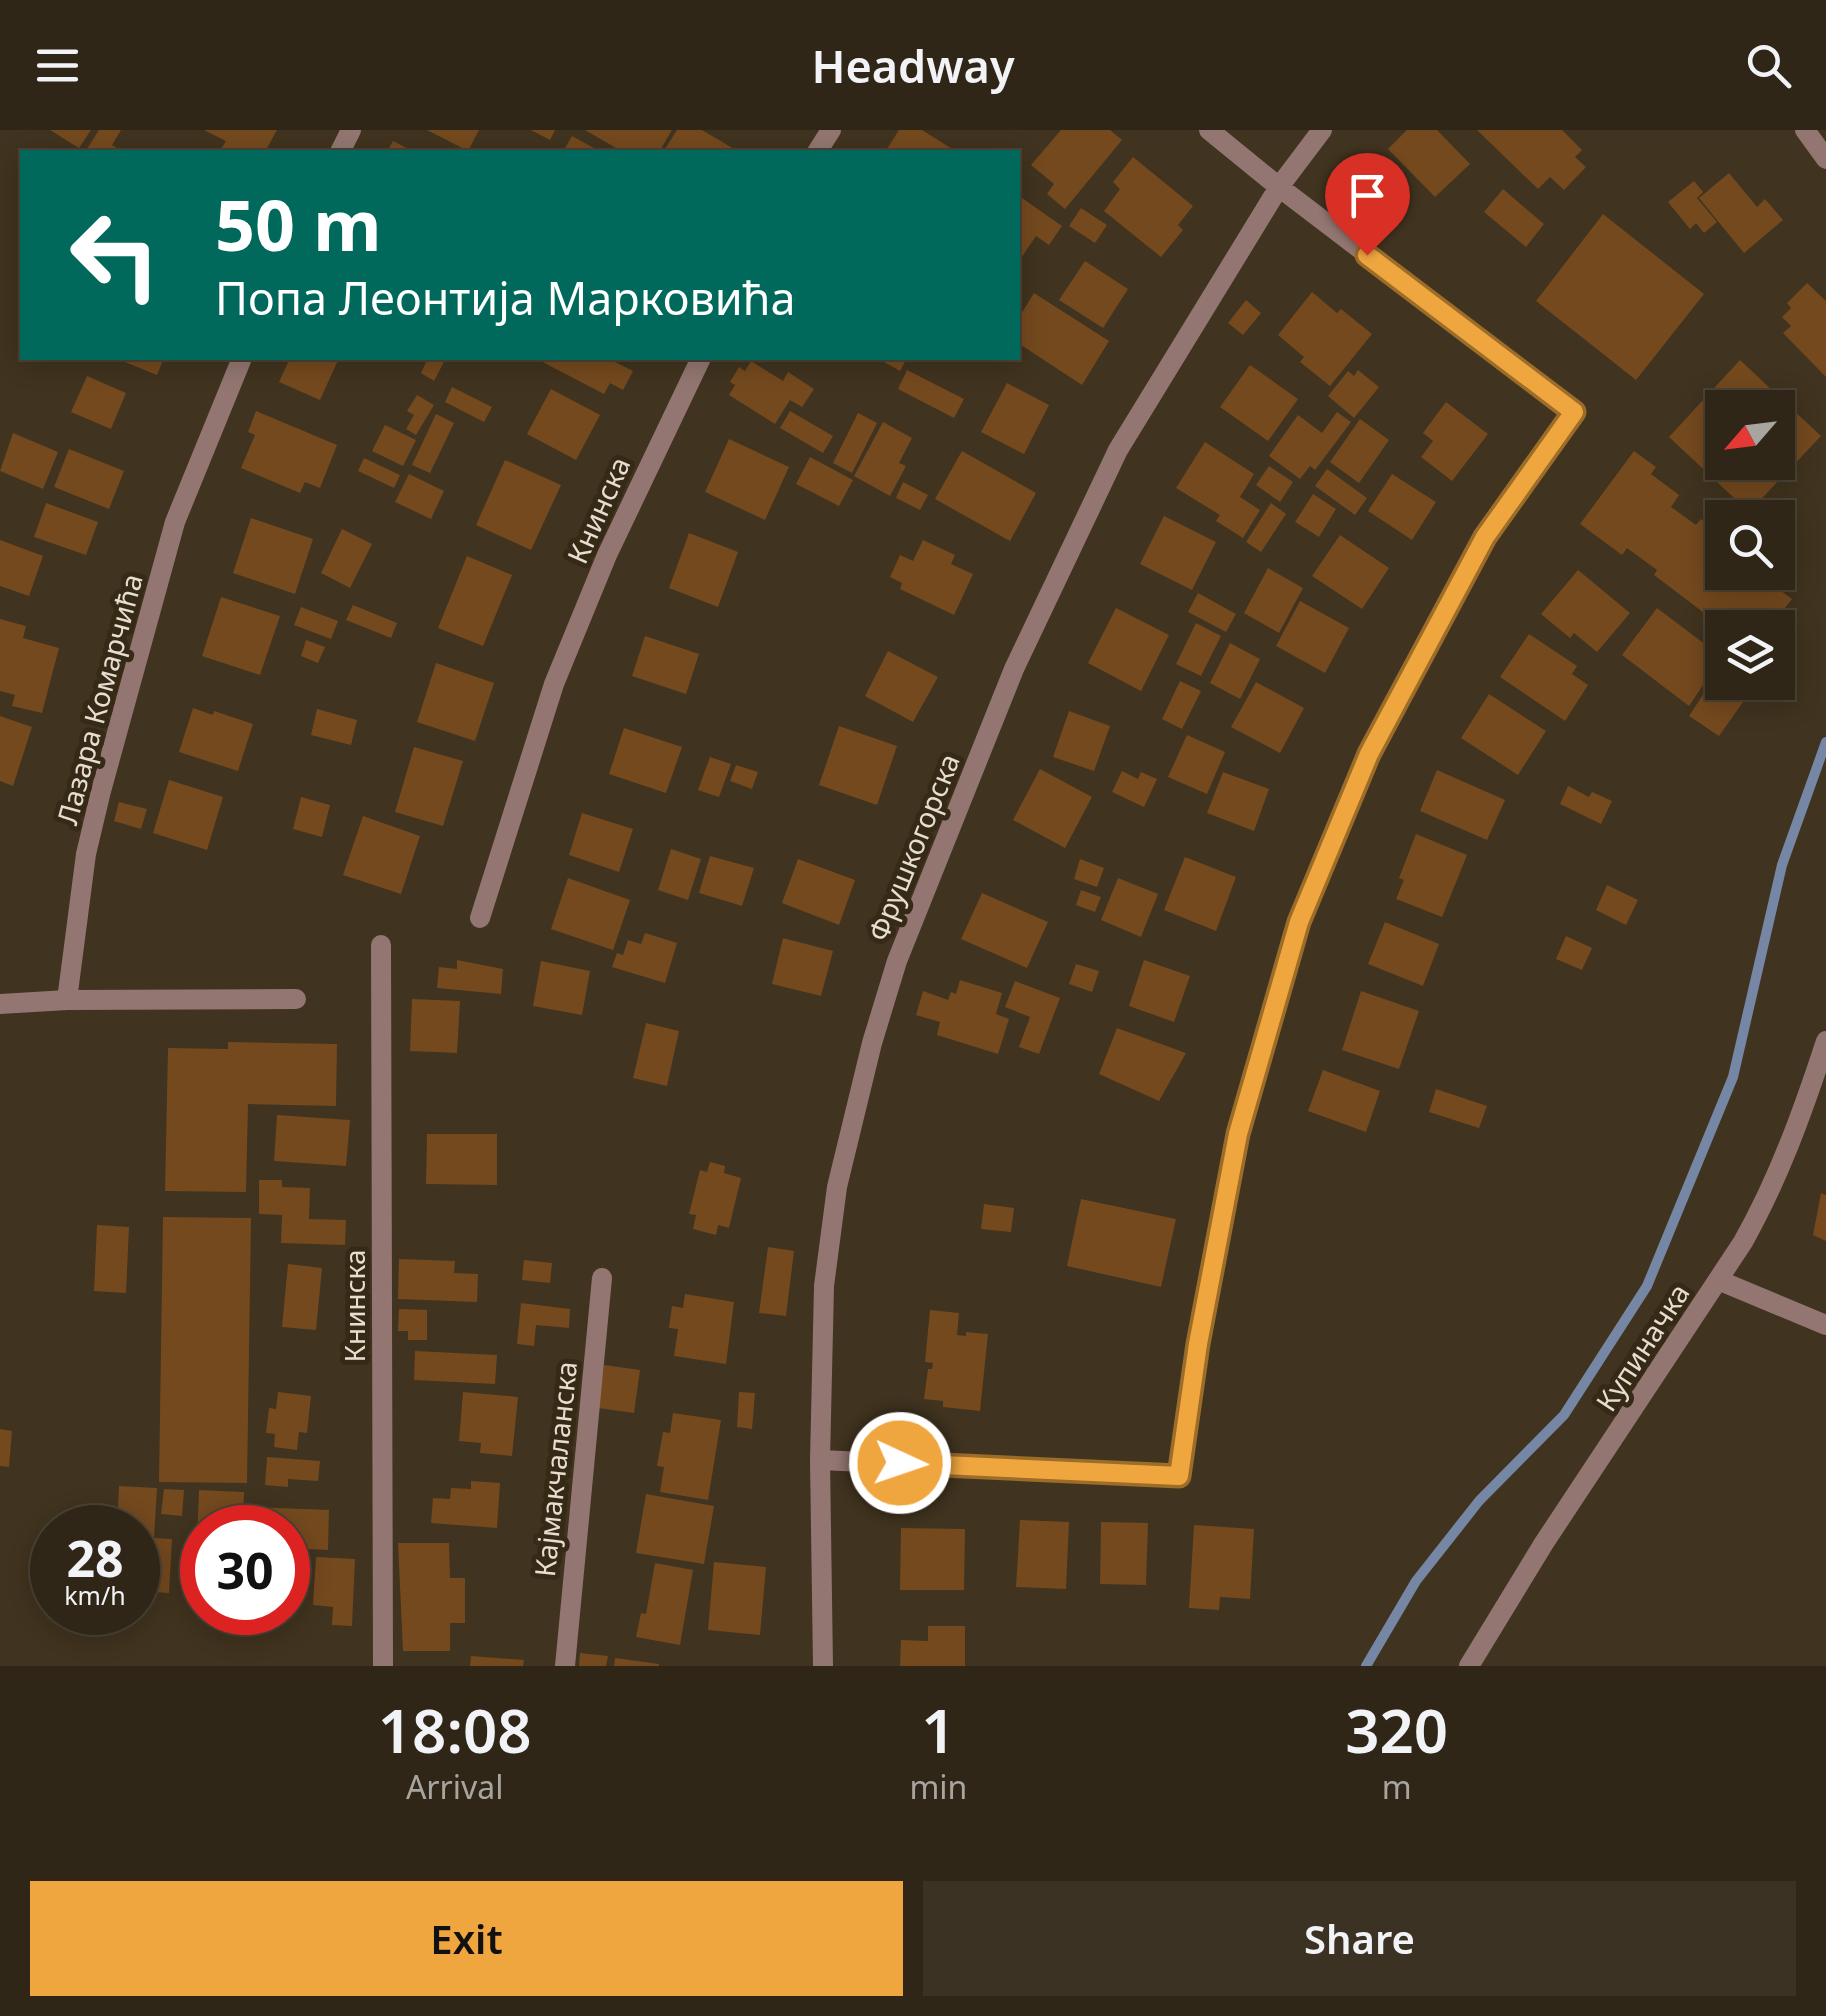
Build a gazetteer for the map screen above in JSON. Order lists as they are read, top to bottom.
{
  "streets": {
    "street": [
      "Книнска",
      "Лазара Комарчића",
      "Фрушкогорска",
      "Купиначка",
      "Кајмакчаланска"
    ]
  },
  "north": "bottom left",
  "page": {
    "header": "Headway",
    "turn": ["50 m", "Попа Леонтија Марковића"],
    "speed": "28 km/h",
    "limit": "30",
    "eta": [
      "18:08",
      "Arrival",
      "1",
      "min",
      "320",
      "m"
    ],
    "buttons": ["Exit", "Share"]
  }
}
